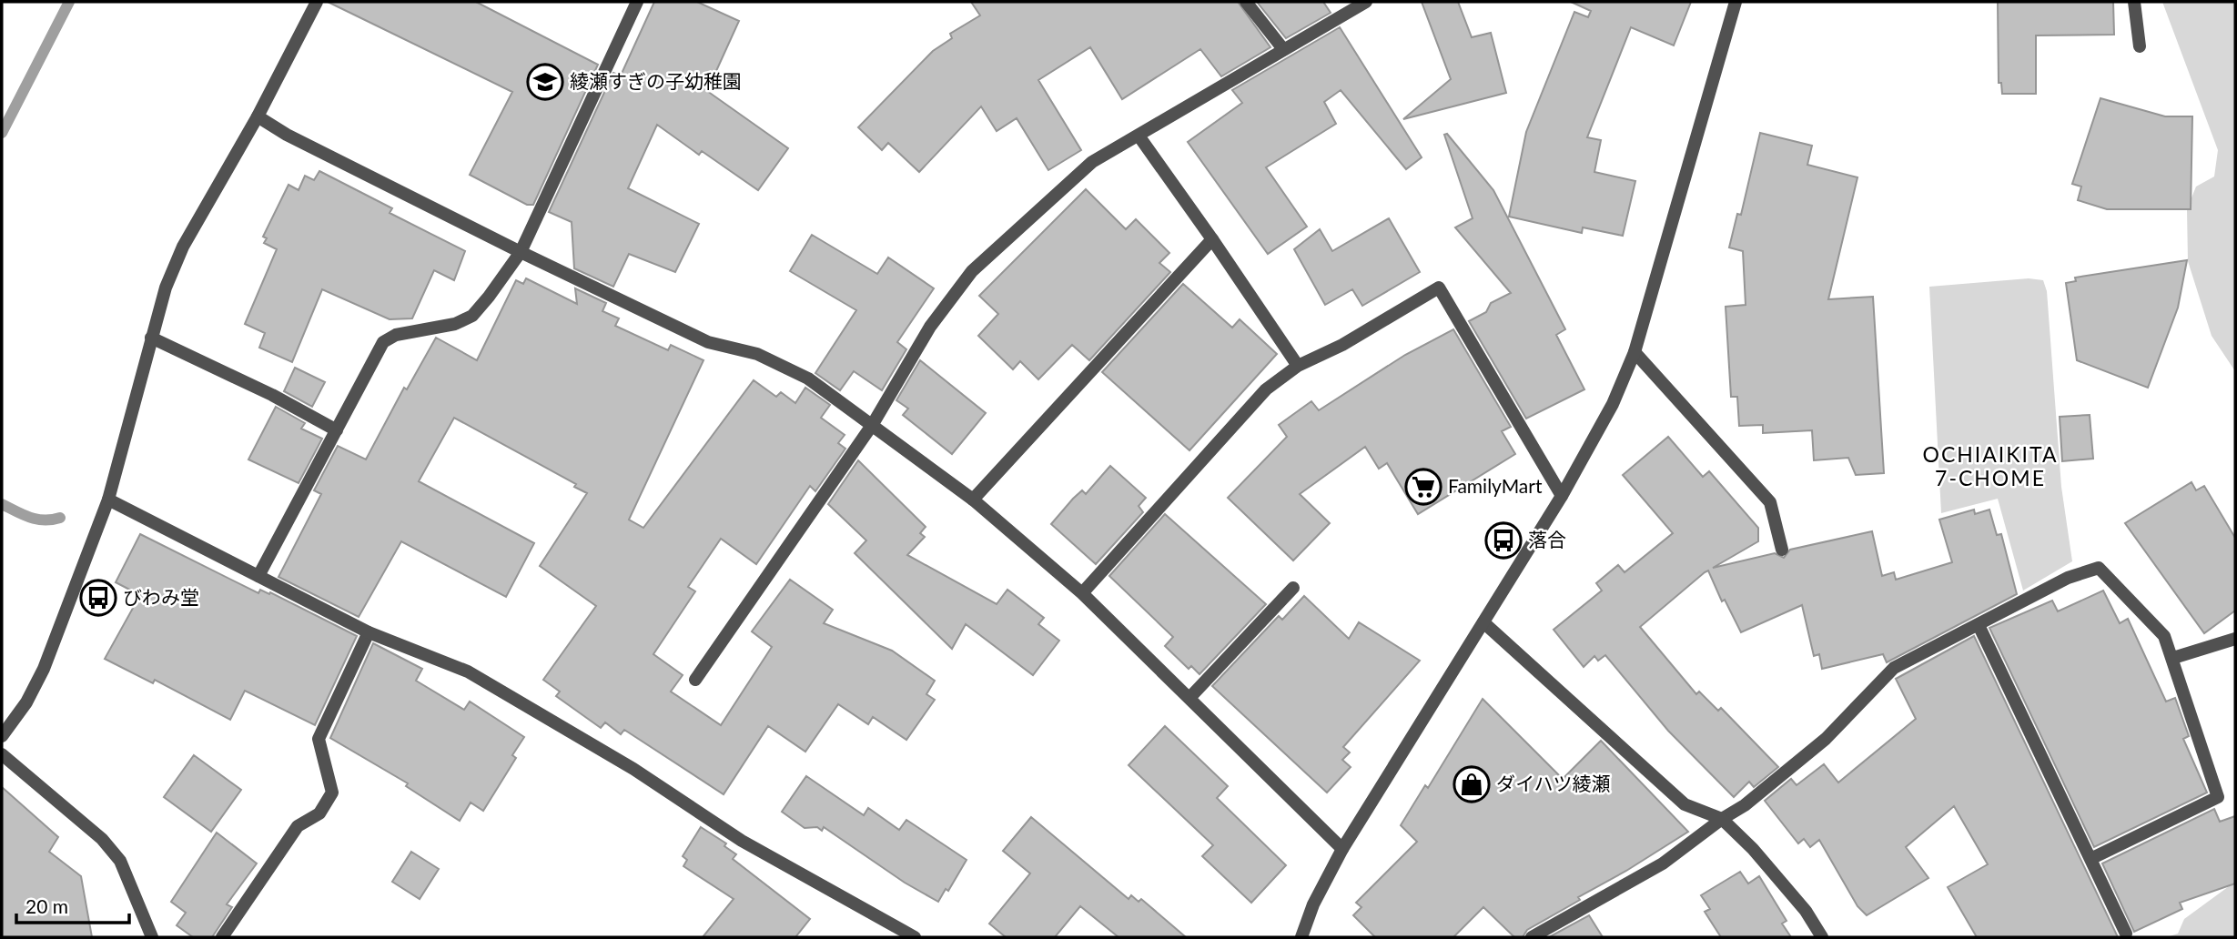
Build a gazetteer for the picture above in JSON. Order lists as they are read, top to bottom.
{
  "districts": ["OCHIAIKITA 7-CHOME"],
  "places": {
    "school or university": ["綾瀬すぎの子幼稚園"],
    "supermarket": ["FamilyMart"],
    "bus stop": ["落合", "びわみ堂"],
    "shop": ["ダイハツ綾瀬"]
  },
  "scale_bar": "20 m"
}
